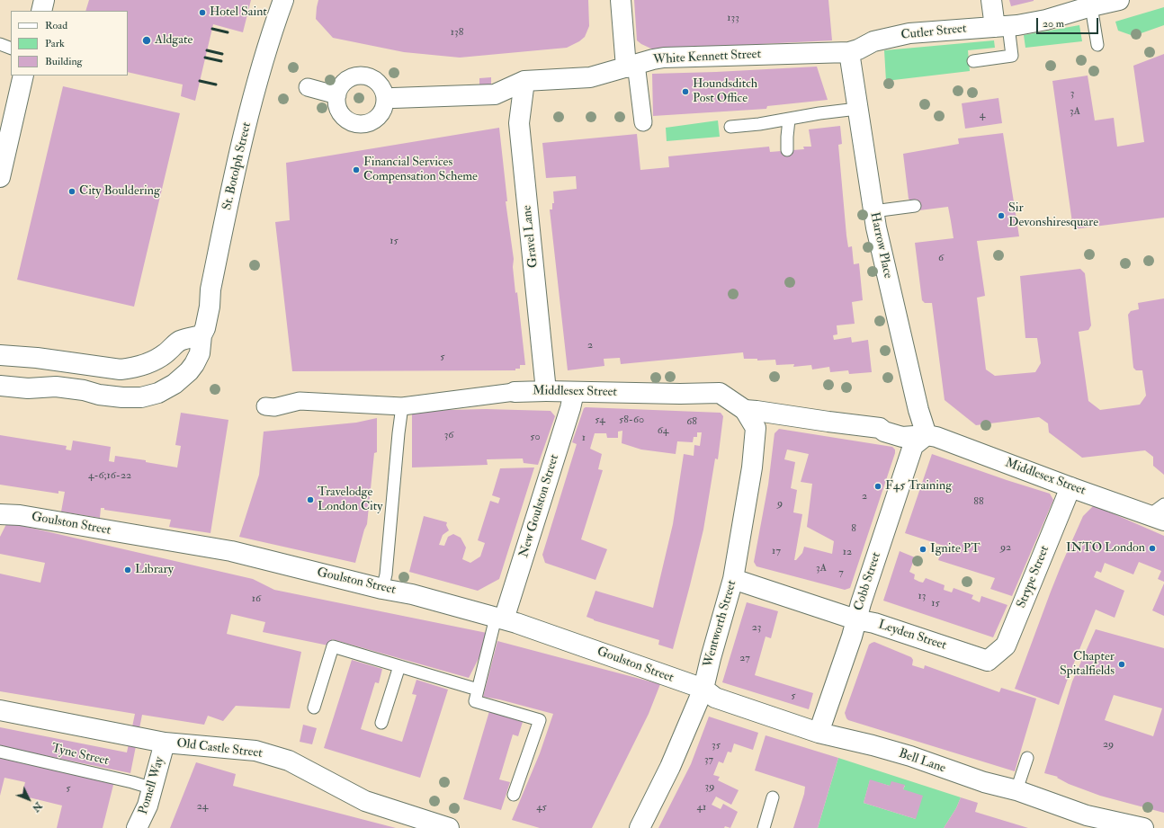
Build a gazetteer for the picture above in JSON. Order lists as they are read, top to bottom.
{
  "streets": {
    "street": [
      "Cutler Street",
      "White Kennett Street",
      "St. Botolph Street",
      "Gravel Lane",
      "Harrow Place",
      "Middlesex Street",
      "New Goulston Street",
      "Goulston Street",
      "Strype Street",
      "Cobb Street",
      "Wentworth Street",
      "Leyden Street",
      "Old Castle Street",
      "Bell Lane",
      "Pomell Way"
    ],
    "lane": ["Tyne Street"]
  },
  "crossings": [
    ["Cutler Street", "White Kennett Street"],
    ["Cutler Street", "Harrow Place"],
    ["White Kennett Street", "Gravel Lane"],
    ["White Kennett Street", "Harrow Place"],
    ["Gravel Lane", "Middlesex Street"],
    ["Harrow Place", "Middlesex Street"],
    ["Harrow Place", "Cobb Street"],
    ["Middlesex Street", "New Goulston Street"],
    ["Middlesex Street", "Strype Street"],
    ["Middlesex Street", "Cobb Street"],
    ["Middlesex Street", "Wentworth Street"],
    ["New Goulston Street", "Goulston Street"],
    ["Goulston Street", "Wentworth Street"],
    ["Goulston Street", "Bell Lane"],
    ["Strype Street", "Leyden Street"],
    ["Cobb Street", "Leyden Street"],
    ["Cobb Street", "Bell Lane"],
    ["Wentworth Street", "Leyden Street"],
    ["Wentworth Street", "Bell Lane"],
    ["Old Castle Street", "Pomell Way"],
    ["Tyne Street", "Pomell Way"]
  ],
  "places": [
    "Hotel Saint",
    "Aldgate",
    "Houndsditch Post Office",
    "Financial Services Compensation Scheme",
    "City Bouldering",
    "Sir Devonshiresquare",
    "F45 Training",
    "Travelodge London City",
    "INTO London",
    "Ignite PT",
    "Library",
    "Chapter Spitalfields"
  ],
  "house_numbers": [
    "133",
    "138",
    "3",
    "3A",
    "4",
    "15",
    "6",
    "2",
    "5",
    "54",
    "58-60",
    "68",
    "64",
    "36",
    "50",
    "1",
    "4-6;16-22",
    "2",
    "88",
    "9",
    "8",
    "92",
    "17",
    "12",
    "3A",
    "7",
    "13",
    "16",
    "15",
    "23",
    "27",
    "5",
    "29",
    "35",
    "37",
    "39",
    "5",
    "24",
    "45",
    "41"
  ],
  "legend": ["Road", "Park", "Building"],
  "scale_bar": "20 m",
  "north": "bottom right"
}
